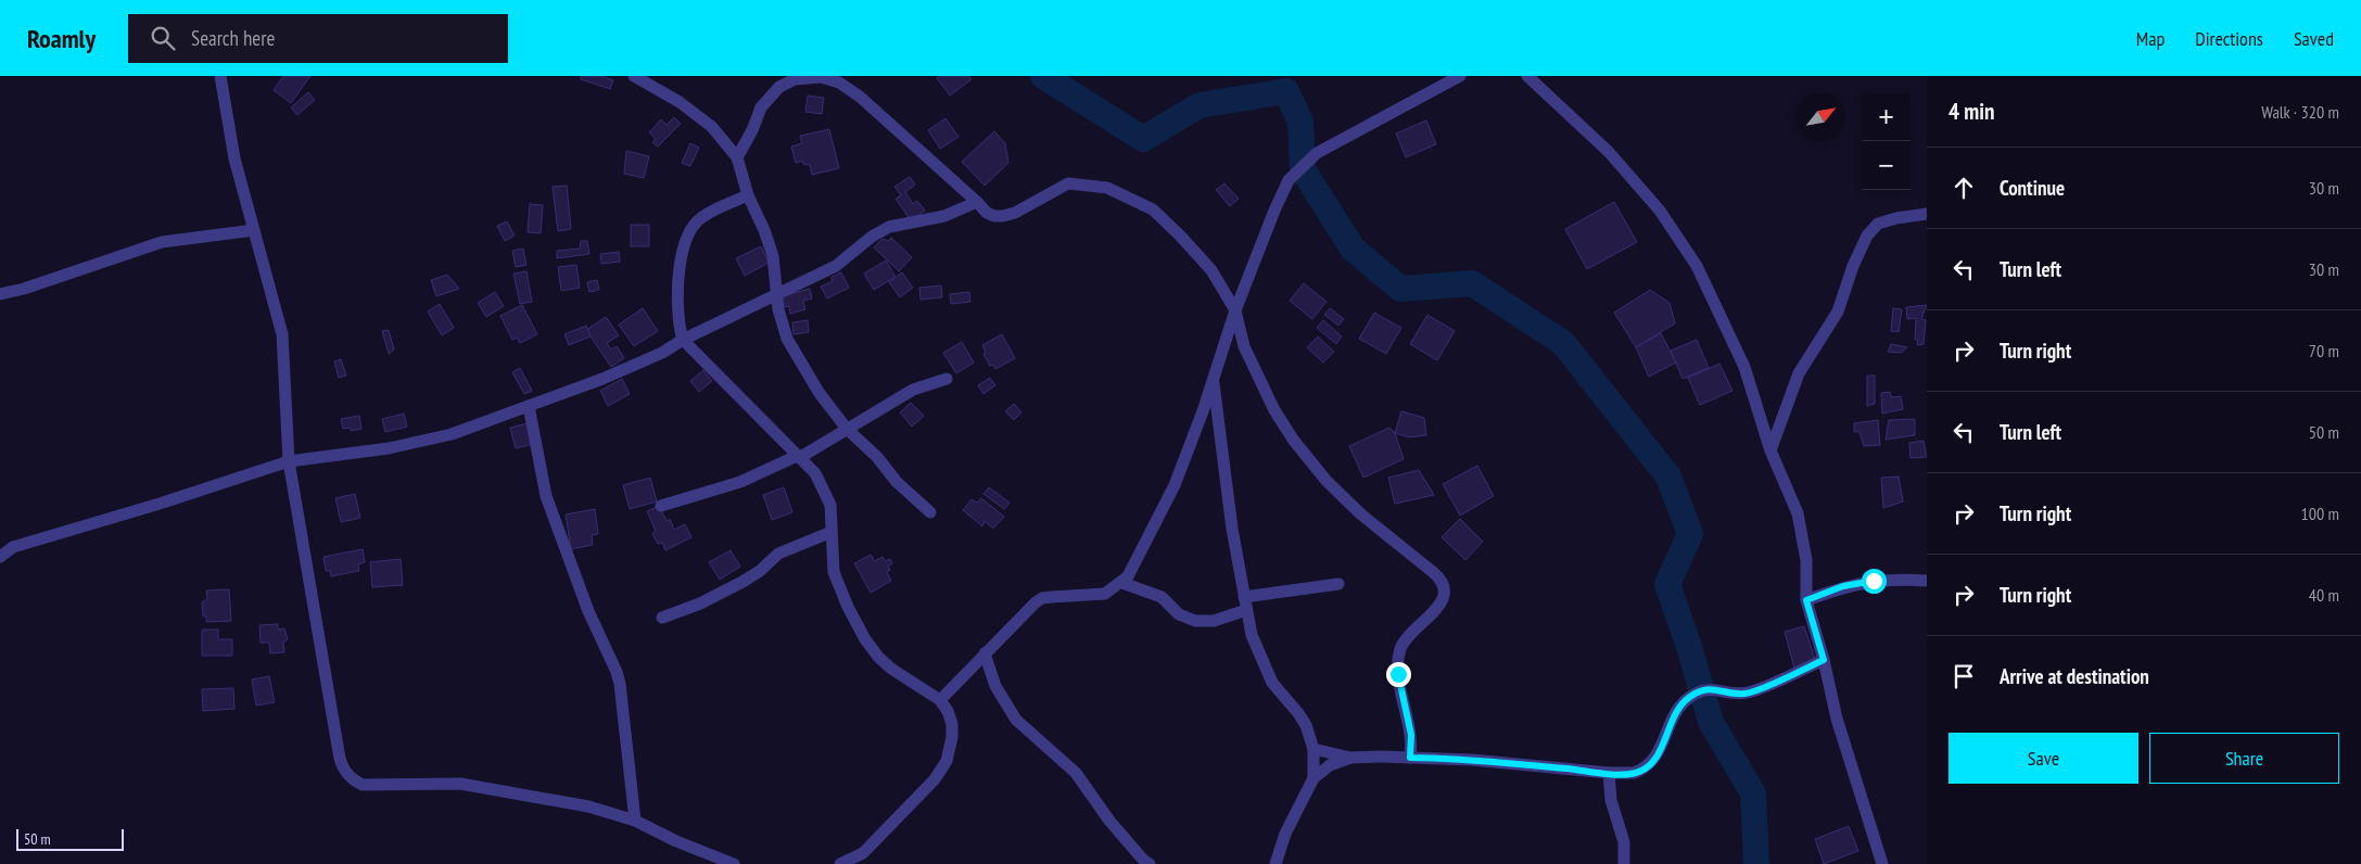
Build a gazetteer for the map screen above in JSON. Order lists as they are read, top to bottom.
{
  "scale_bar": "50 m",
  "north": "top right",
  "page": {
    "header": "Roamly",
    "search": "Search here",
    "nav": ["Map", "Directions", "Saved"],
    "heading": ["4 min", "Walk · 320 m"],
    "map_buttons": ["+", "−"],
    "list": [
      ["Continue", "30 m"],
      ["Turn left", "30 m"],
      ["Turn right", "70 m"],
      ["Turn left", "50 m"],
      ["Turn right", "100 m"],
      ["Turn right", "40 m"],
      "Arrive at destination"
    ],
    "buttons": ["Save", "Share"],
    "scale": "50 m"
  }
}
